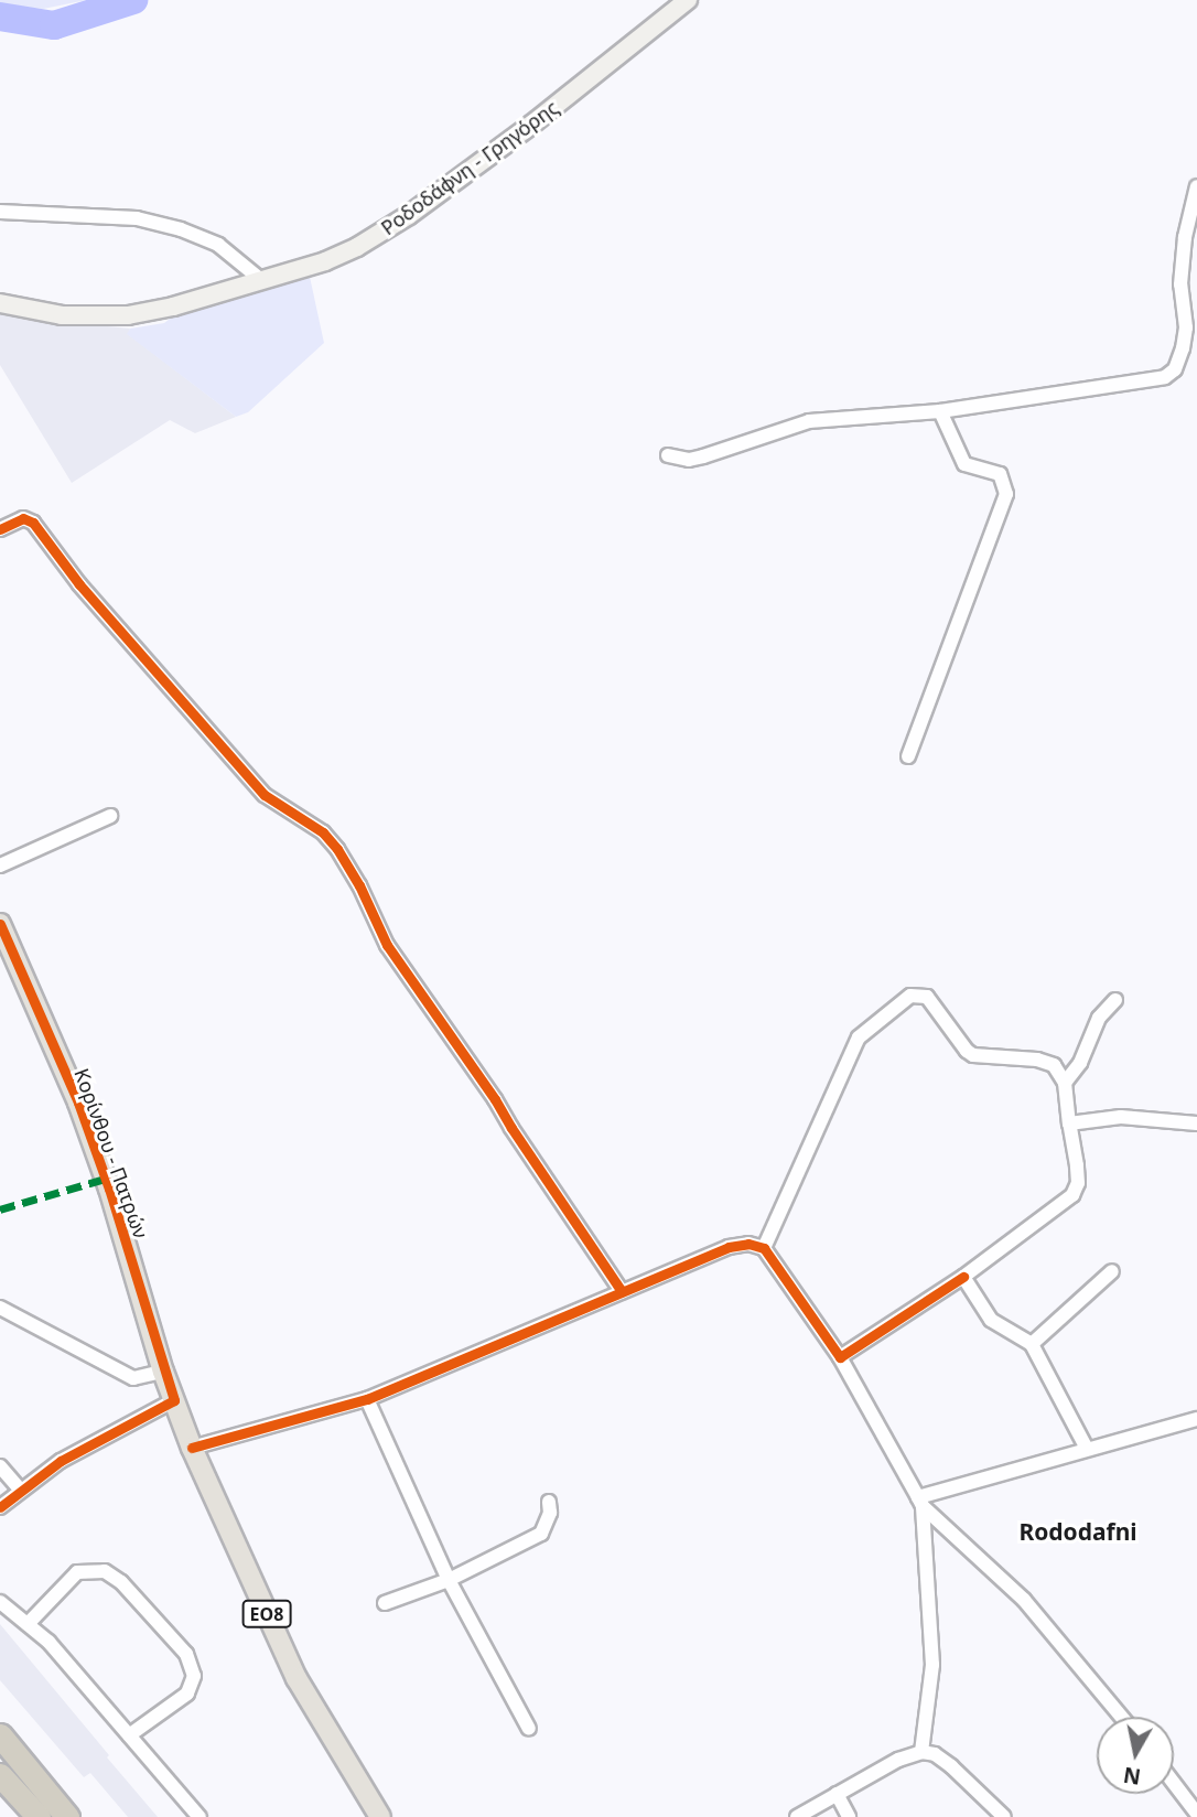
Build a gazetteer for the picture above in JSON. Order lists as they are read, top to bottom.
{
  "streets": {
    "main road": ["Ροδοδάφνη - Γρηγόρης", "Κορίνθου - Πατρών", "ΕΟ8"]
  },
  "crossings": [
    ["Κορίνθου - Πατρών", "ΕΟ8"]
  ],
  "districts": ["Rododafni"],
  "north": "bottom"
}
